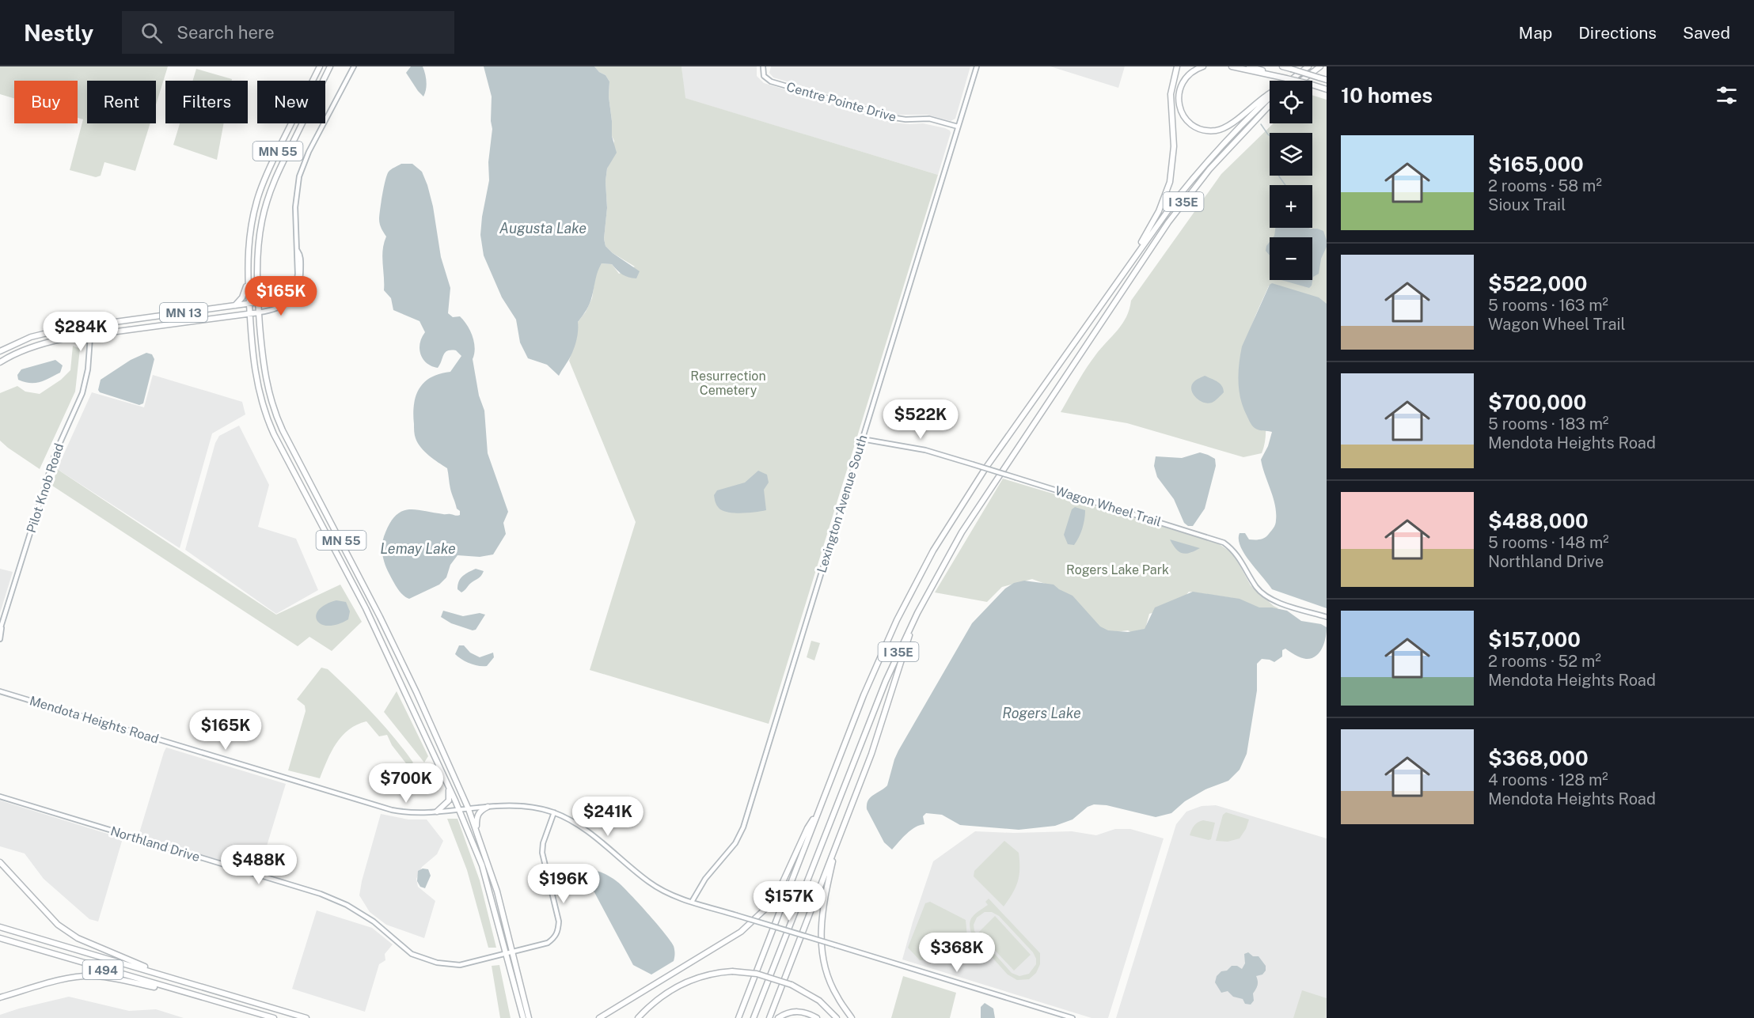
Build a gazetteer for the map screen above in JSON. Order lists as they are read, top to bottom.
{
  "streets": {
    "highway": [
      "MN 55",
      "I 35E",
      "MN 13",
      "I 494"
    ],
    "street": [
      "Centre Pointe Drive",
      "Pilot Knob Road",
      "Lexington Avenue South",
      "Wagon Wheel Trail",
      "Mendota Heights Road",
      "Northland Drive"
    ]
  },
  "crossings": [
    ["Centre Pointe Drive", "Lexington Avenue South"],
    ["MN 55", "MN 13"],
    ["MN 55", "Mendota Heights Road"],
    ["MN 55", "Northland Drive"],
    ["MN 13", "Pilot Knob Road"],
    ["Lexington Avenue South", "Wagon Wheel Trail"],
    ["Lexington Avenue South", "Mendota Heights Road"],
    ["Mendota Heights Road", "Northland Drive"]
  ],
  "water": ["Augusta Lake", "Lemay Lake", "Rogers Lake"],
  "parks": ["Resurrection Cemetery", "Rogers Lake Park"],
  "page": {
    "header": "Nestly",
    "search": "Search here",
    "nav": ["Map", "Directions", "Saved"],
    "heading": "10 homes",
    "map_buttons": ["+", "−"],
    "chip": [
      "Buy",
      "Rent",
      "Filters",
      "New"
    ],
    "list": [
      {
        "name": "$165,000",
        "note": "2 rooms · 58 m² · Sioux Trail"
      },
      {
        "name": "$522,000",
        "note": "5 rooms · 163 m² · Wagon Wheel Trail"
      },
      {
        "name": "$700,000",
        "note": "5 rooms · 183 m² · Mendota Heights Road"
      },
      {
        "name": "$488,000",
        "note": "5 rooms · 148 m² · Northland Drive"
      },
      {
        "name": "$157,000",
        "note": "2 rooms · 52 m² · Mendota Heights Road"
      },
      {
        "name": "$368,000",
        "note": "4 rooms · 128 m² · Mendota Heights Road"
      }
    ],
    "price": [
      "$165K",
      "$284K",
      "$522K",
      "$165K",
      "$700K",
      "$241K",
      "$488K",
      "$196K",
      "$157K",
      "$368K"
    ]
  }
}
